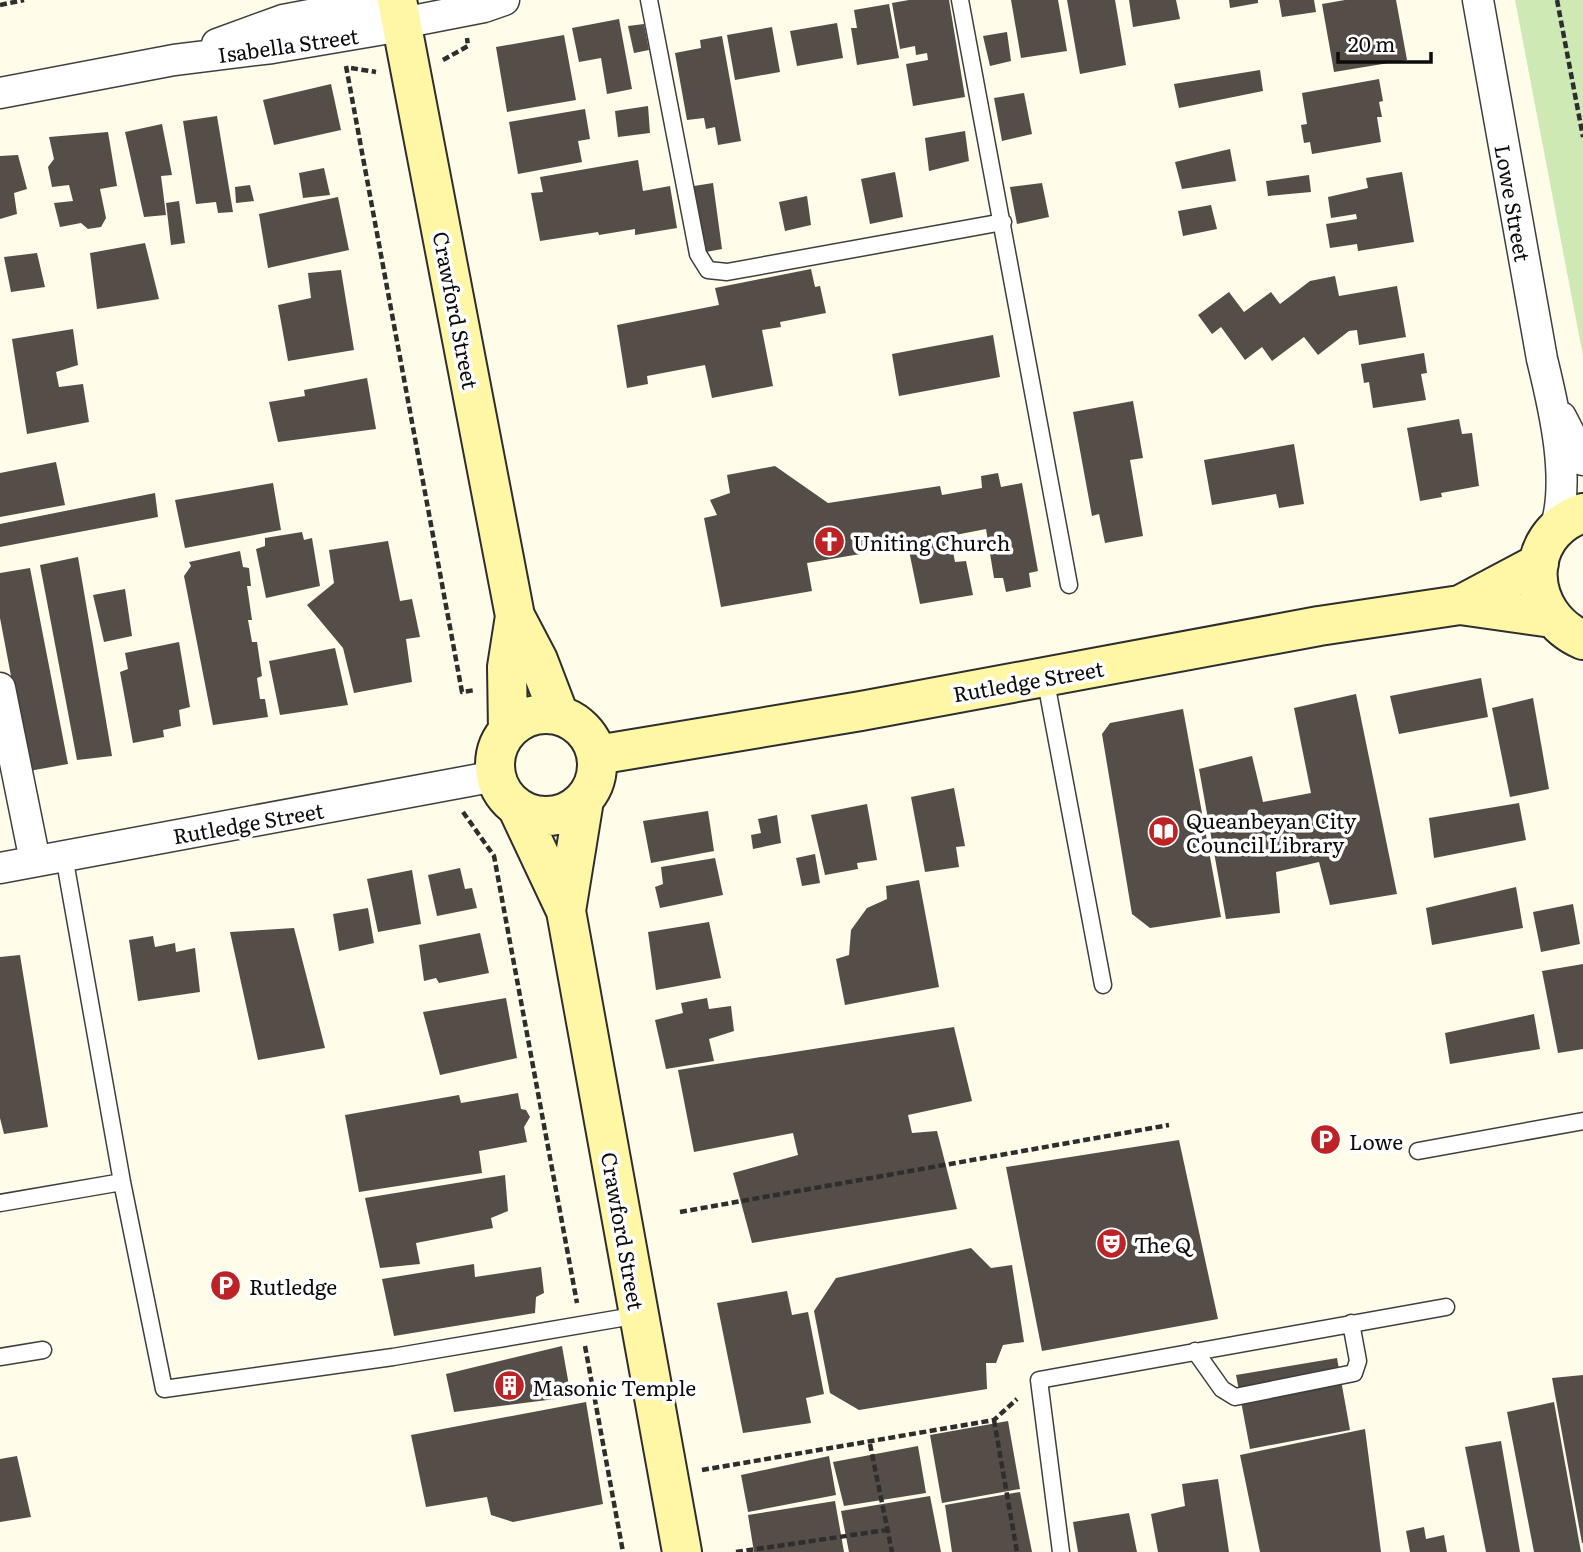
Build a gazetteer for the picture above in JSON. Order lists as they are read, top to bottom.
{
  "streets": {
    "street": [
      "Isabella Street",
      "Lowe Street",
      "Crawford Street",
      "Rutledge Street"
    ]
  },
  "crossings": [
    ["Isabella Street", "Crawford Street"],
    ["Lowe Street", "Rutledge Street"],
    ["Crawford Street", "Rutledge Street"]
  ],
  "places": {
    "church": ["Uniting Church"],
    "library": ["Queanbeyan City Council Library"],
    "parking": ["Lowe", "Rutledge"],
    "theatre": ["The Q"],
    "building": ["Masonic Temple"]
  },
  "scale_bar": "20 m"
}
